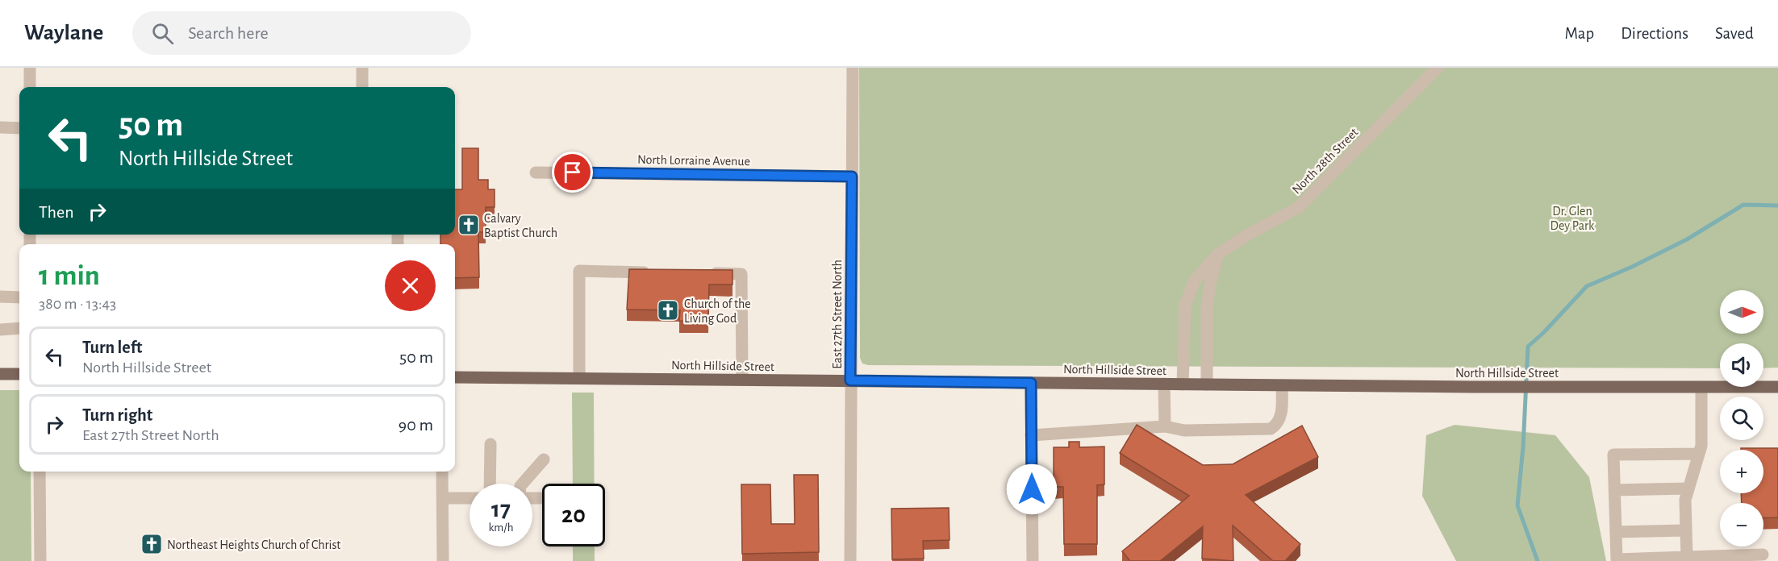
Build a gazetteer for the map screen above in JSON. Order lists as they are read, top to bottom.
{
  "streets": {
    "main road": ["North Hillside Street"],
    "street": ["North Lorraine Avenue", "North 28th Street", "East 27th Street North"]
  },
  "crossings": [
    ["North Lorraine Avenue", "East 27th Street North"],
    ["North 28th Street", "North Hillside Street"],
    ["East 27th Street North", "North Hillside Street"]
  ],
  "parks": ["Dr. Glen Dey Park"],
  "places": {
    "church": ["Calvary Baptist Church", "Church of the Living God", "Northeast Heights Church of Christ"]
  },
  "north": "right",
  "page": {
    "header": "Waylane",
    "search": "Search here",
    "nav": ["Map", "Directions", "Saved"],
    "turn": ["50 m", "North Hillside Street"],
    "then": "Then",
    "heading": ["1 min", "380 m · 13:43"],
    "map_buttons": ["+", "−"],
    "list": [
      {
        "name": "Turn left",
        "note": "North Hillside Street",
        "value": "50 m"
      },
      {
        "name": "Turn right",
        "note": "East 27th Street North",
        "value": "90 m"
      }
    ],
    "speed": "17 km/h",
    "limit": "20"
  }
}
